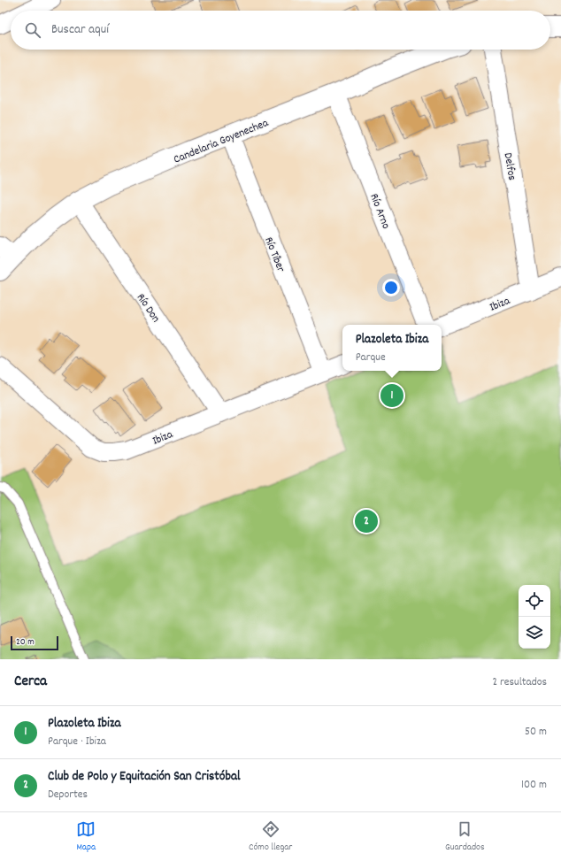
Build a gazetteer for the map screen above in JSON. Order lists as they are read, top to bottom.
{
  "streets": {
    "street": [
      "Candelaria Goyenechea",
      "Delfos",
      "Río Arno",
      "Río Tíber",
      "Ibiza",
      "Río Don"
    ]
  },
  "crossings": [
    ["Candelaria Goyenechea", "Río Arno"],
    ["Candelaria Goyenechea", "Río Tíber"],
    ["Candelaria Goyenechea", "Río Don"],
    ["Delfos", "Ibiza"],
    ["Río Tíber", "Ibiza"],
    ["Ibiza", "Río Don"]
  ],
  "scale_bar": "20 m",
  "page": {
    "search": "Buscar aquí",
    "popup": ["Plazoleta Ibiza", "Parque"],
    "pins": ["1", "2"],
    "scale": "20 m",
    "heading": ["Cerca", "2 resultados"],
    "list": [
      {
        "mark": "1",
        "name": "Plazoleta Ibiza",
        "note": "Parque · Ibiza",
        "value": "50 m"
      },
      {
        "mark": "2",
        "name": "Club de Polo y Equitación San Cristóbal",
        "note": "Deportes",
        "value": "100 m"
      }
    ],
    "nav": ["Mapa", "Cómo llegar", "Guardados"]
  }
}
